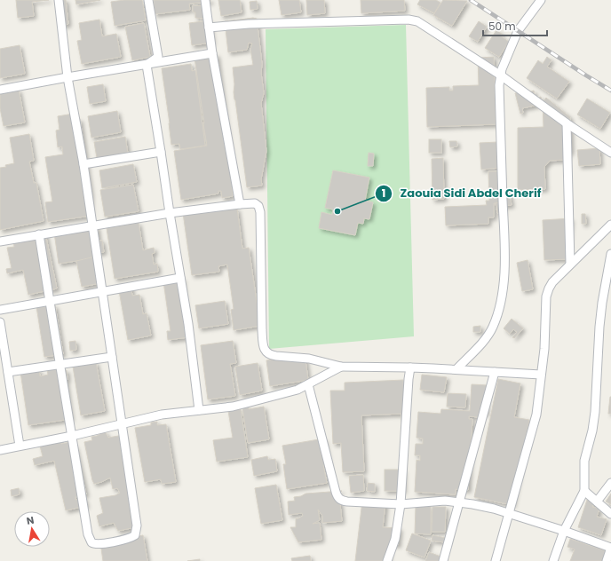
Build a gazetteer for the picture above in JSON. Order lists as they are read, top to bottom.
{
  "places": ["Zaouia Sidi Abdel Cherif"],
  "scale_bar": "50 m",
  "north": "top"
}
